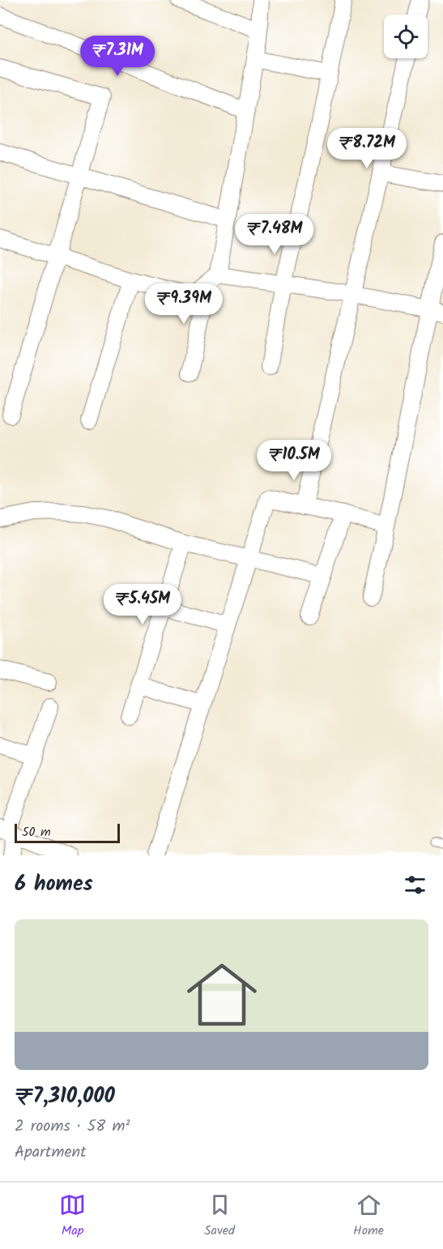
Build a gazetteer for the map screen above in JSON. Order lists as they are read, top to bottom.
{
  "scale_bar": "50 m",
  "page": {
    "price": [
      "₹7.31M",
      "₹8.72M",
      "₹7.48M",
      "₹9.39M",
      "₹10.5M",
      "₹5.45M"
    ],
    "scale": "50 m",
    "heading": "6 homes",
    "list": [
      {
        "name": "₹7,310,000",
        "note": "2 rooms · 58 m² · Apartment"
      }
    ],
    "tabs": ["Map", "Saved", "Home"]
  }
}
